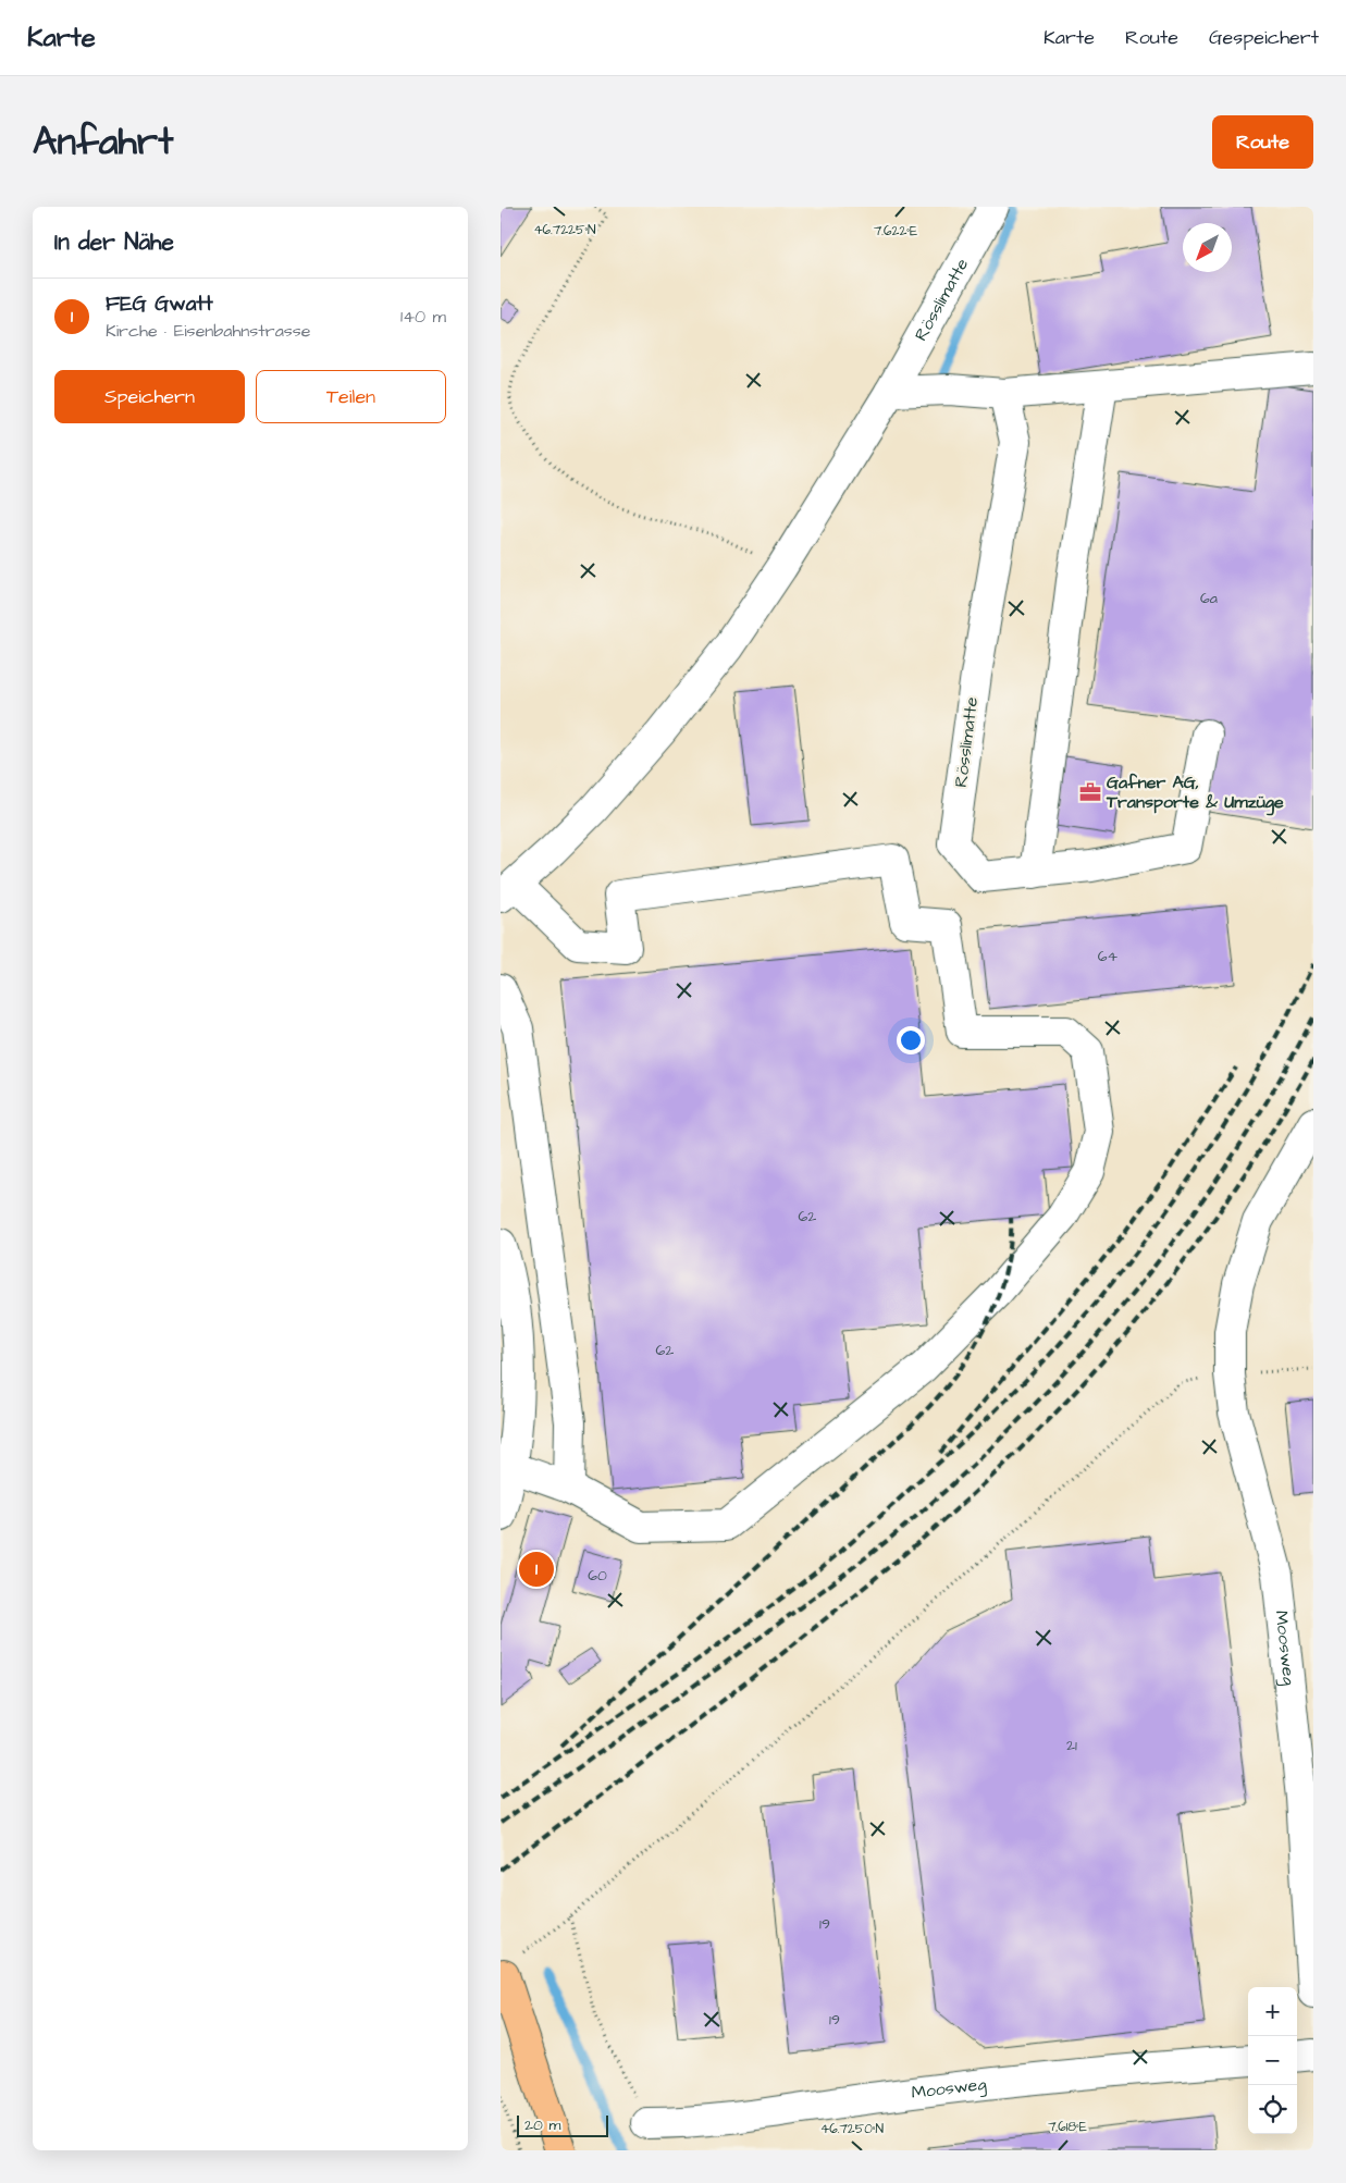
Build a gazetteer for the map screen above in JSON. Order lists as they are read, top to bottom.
{
  "streets": {
    "street": ["Rösslimatte", "Moosweg"]
  },
  "places": {
    "office": ["Gafner AG, Transporte & Umzüge"]
  },
  "house_numbers": [
    "6a",
    "64",
    "62",
    "62",
    "60",
    "21",
    "19",
    "19"
  ],
  "scale_bar": "20 m",
  "north": "bottom left",
  "page": {
    "header": "Karte",
    "nav": ["Karte", "Route", "Gespeichert"],
    "title": "Anfahrt",
    "buttons": [
      "Route",
      ["Speichern", "Teilen"]
    ],
    "heading": "In der Nähe",
    "list": [
      {
        "mark": "1",
        "name": "FEG Gwatt",
        "note": "Kirche · Eisenbahnstrasse",
        "value": "140 m"
      }
    ],
    "pins": "1",
    "map_buttons": ["+", "−"],
    "scale": "20 m"
  },
  "coordinates": [
    "46.7225°N",
    "7.622°E",
    "7.618°E",
    "46.7250°N"
  ]
}
